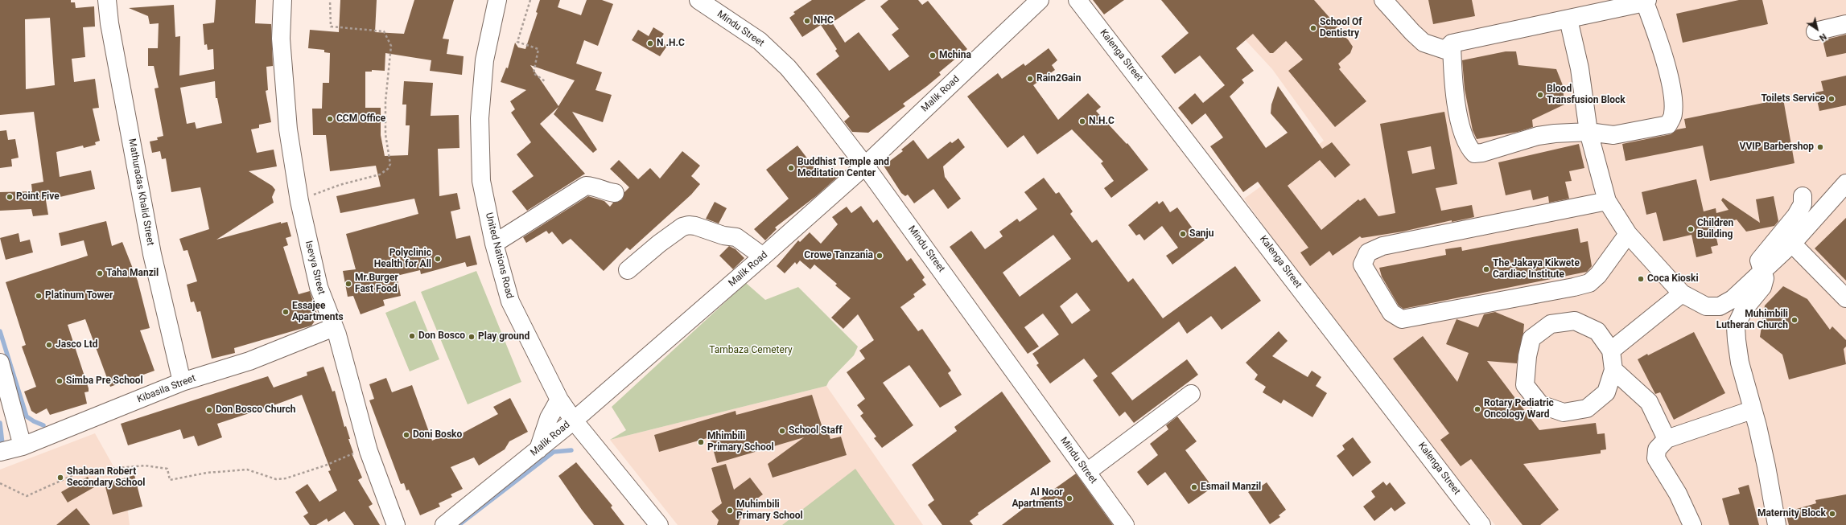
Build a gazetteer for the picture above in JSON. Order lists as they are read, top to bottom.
{
  "streets": {
    "street": [
      "Mindu Street",
      "Kalenga Street",
      "Malik Road",
      "Mathuradas Khalid Street",
      "United Nations Road",
      "Isevya Street",
      "Kibasila Street"
    ]
  },
  "crossings": [
    ["Mindu Street", "Malik Road"],
    ["Malik Road", "United Nations Road"],
    ["Mathuradas Khalid Street", "Kibasila Street"],
    ["Isevya Street", "Kibasila Street"]
  ],
  "parks": ["Tambaza Cemetery"],
  "places": [
    "NHC",
    "School Of Dentistry",
    "N .H.C",
    "Mchina",
    "Rain2Gain",
    "Blood Transfusion Block",
    "Toilets Service",
    "CCM Office",
    "N.H.C",
    "VVIP Barbershop",
    "Buddhist Temple and Meditation Center",
    "Point Five",
    "Children Building",
    "Sanju",
    "Crowe Tanzania",
    "Polyclinic Health for All",
    "The Jakaya Kikwete Cardiac Institute",
    "Taha Manzil",
    "Coca Kioski",
    "Mr.Burger Fast Food",
    "Platinum Tower",
    "Essajee Apartments",
    "Muhimbili Lutheran Church",
    "Don Bosco",
    "Play ground",
    "Jasco Ltd",
    "Simba Pre School",
    "Rotary Pediatric Oncology Ward",
    "Don Bosco Church",
    "School Staff",
    "Doni Bosko",
    "Mhimbili Primary School",
    "Shabaan Robert Secondary School",
    "Esmail Manzil",
    "Al Noor Apartments",
    "Muhimbili Primary School",
    "Maternity Block"
  ],
  "north": "bottom right"
}
